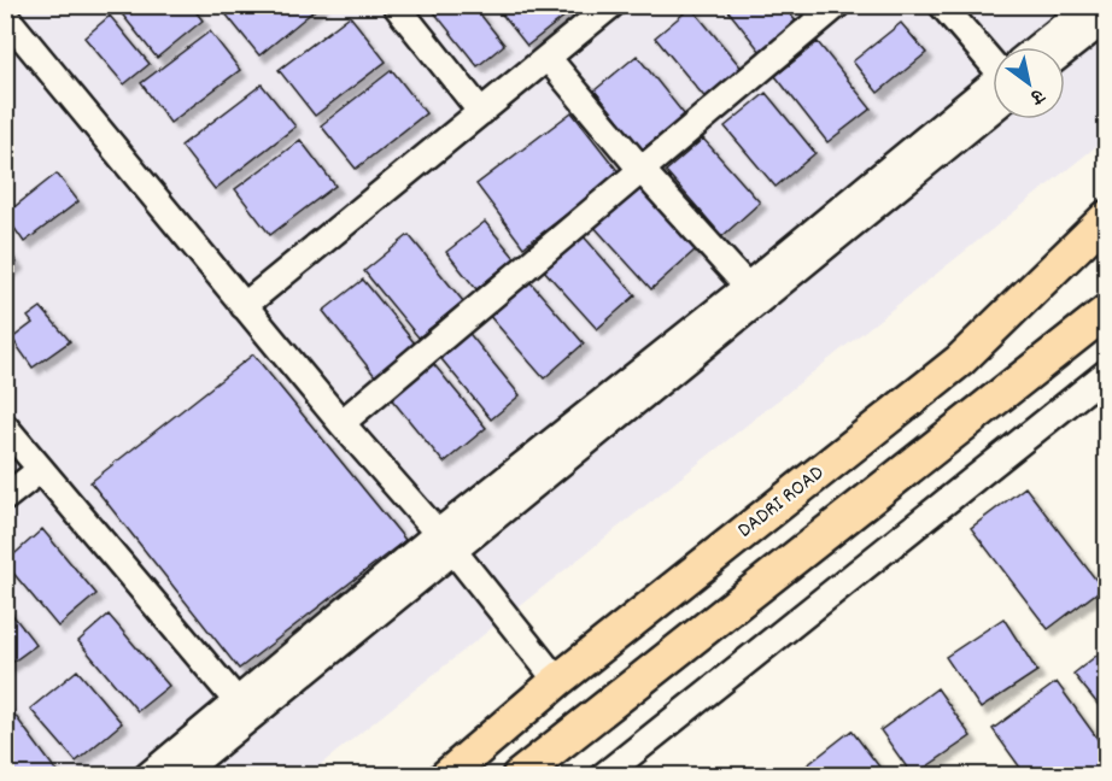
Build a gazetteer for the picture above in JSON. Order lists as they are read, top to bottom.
{
  "streets": {
    "main road": ["DADRI ROAD"]
  },
  "north": "bottom right"
}
